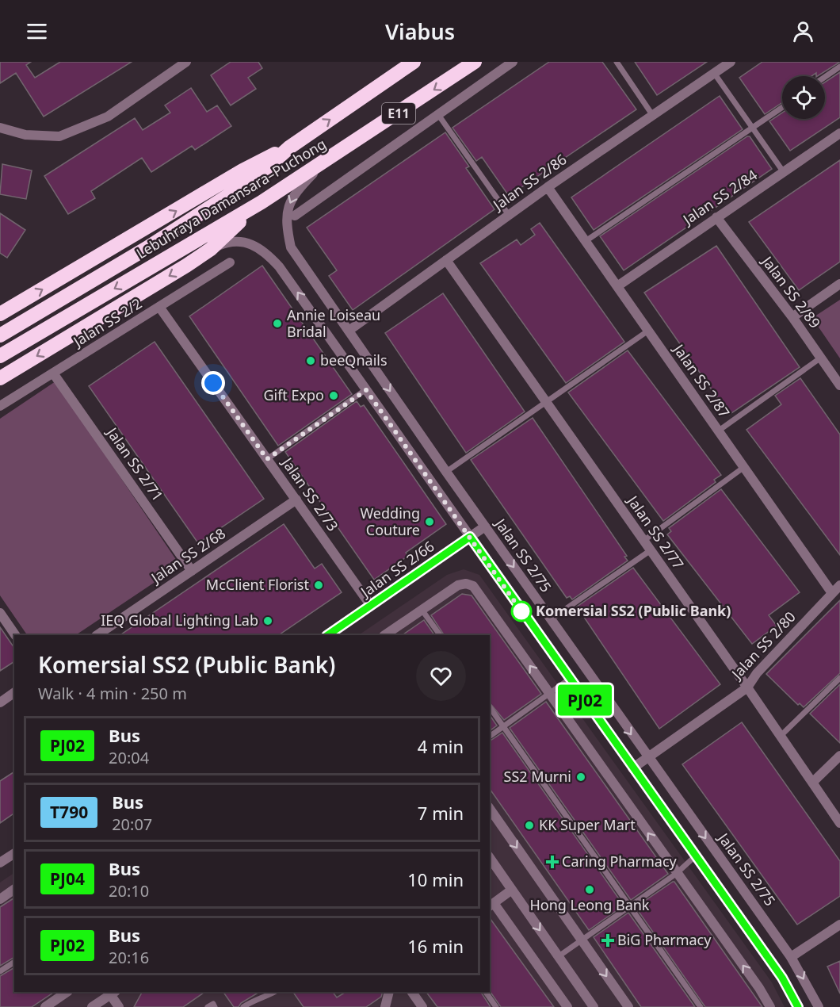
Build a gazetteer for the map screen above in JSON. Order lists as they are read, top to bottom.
{
  "streets": {
    "highway": ["E11", "Lebuhraya Damansara–Puchong"],
    "street": [
      "Jalan SS 2/86",
      "Jalan SS 2/84",
      "Jalan SS 2/89",
      "Jalan SS 2/2",
      "Jalan SS 2/87",
      "Jalan SS 2/71",
      "Jalan SS 2/73",
      "Jalan SS 2/77",
      "Jalan SS 2/68",
      "Jalan SS 2/75",
      "Jalan SS 2/66",
      "Jalan SS 2/80"
    ]
  },
  "crossings": [
    ["Jalan SS 2/86", "Jalan SS 2/87"],
    ["Jalan SS 2/86", "Jalan SS 2/77"],
    ["Jalan SS 2/86", "Jalan SS 2/75"],
    ["Jalan SS 2/84", "Jalan SS 2/89"],
    ["Jalan SS 2/84", "Jalan SS 2/87"],
    ["Lebuhraya Damansara–Puchong", "Jalan SS 2/75"],
    ["Jalan SS 2/2", "Jalan SS 2/71"],
    ["Jalan SS 2/2", "Jalan SS 2/73"],
    ["Jalan SS 2/87", "Jalan SS 2/80"],
    ["Jalan SS 2/71", "Jalan SS 2/68"],
    ["Jalan SS 2/73", "Jalan SS 2/68"],
    ["Jalan SS 2/73", "Jalan SS 2/66"],
    ["Jalan SS 2/77", "Jalan SS 2/80"],
    ["Jalan SS 2/75", "Jalan SS 2/66"],
    ["Jalan SS 2/75", "Jalan SS 2/80"]
  ],
  "places": {
    "other": [
      "Annie Loiseau Bridal",
      "beeQnails",
      "Gift Expo",
      "Wedding Couture",
      "McClient Florist",
      "Komersial SS2 (Public Bank)",
      "IEQ Global Lighting Lab",
      "SS2 Murni",
      "KK Super Mart",
      "Hong Leong Bank"
    ],
    "health": ["Caring Pharmacy", "BiG Pharmacy"]
  },
  "lines": ["bus line PJ02"],
  "page": {
    "header": "Viabus",
    "on_map": "PJ02",
    "heading": ["Komersial SS2 (Public Bank)", "Walk · 4 min · 250 m"],
    "list": [
      {
        "mark": "PJ02",
        "name": "Bus",
        "note": "20:04",
        "value": "4 min"
      },
      {
        "mark": "T790",
        "name": "Bus",
        "note": "20:07",
        "value": "7 min"
      },
      {
        "mark": "PJ04",
        "name": "Bus",
        "note": "20:10",
        "value": "10 min"
      },
      {
        "mark": "PJ02",
        "name": "Bus",
        "note": "20:16",
        "value": "16 min"
      }
    ]
  }
}
